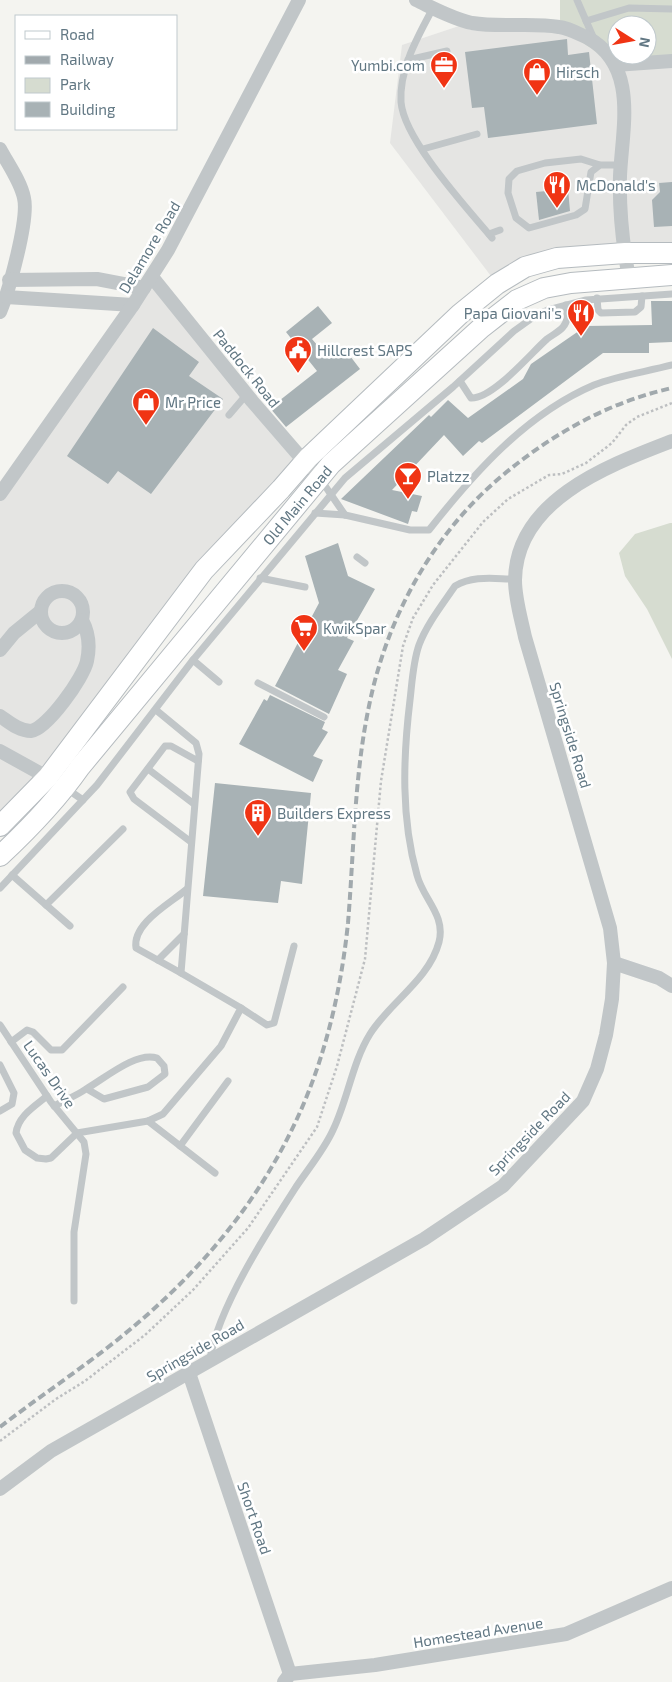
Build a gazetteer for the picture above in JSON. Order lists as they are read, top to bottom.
{
  "streets": {
    "main road": ["Old Main Road"],
    "street": [
      "Delamore Road",
      "Paddock Road",
      "Springside Road",
      "Short Road",
      "Homestead Avenue"
    ],
    "lane": ["Lucas Drive"]
  },
  "crossings": [
    ["Delamore Road", "Paddock Road"],
    ["Paddock Road", "Old Main Road"],
    ["Springside Road", "Short Road"],
    ["Short Road", "Homestead Avenue"]
  ],
  "places": {
    "office": ["Yumbi.com"],
    "shop": ["Hirsch", "Mr Price"],
    "restaurant": ["McDonald's", "Papa Giovani's"],
    "public building": ["Hillcrest SAPS"],
    "bar": ["Platzz"],
    "supermarket": ["KwikSpar"],
    "building": ["Builders Express"]
  },
  "legend": [
    "Road",
    "Railway",
    "Park",
    "Building"
  ],
  "north": "right"
}
